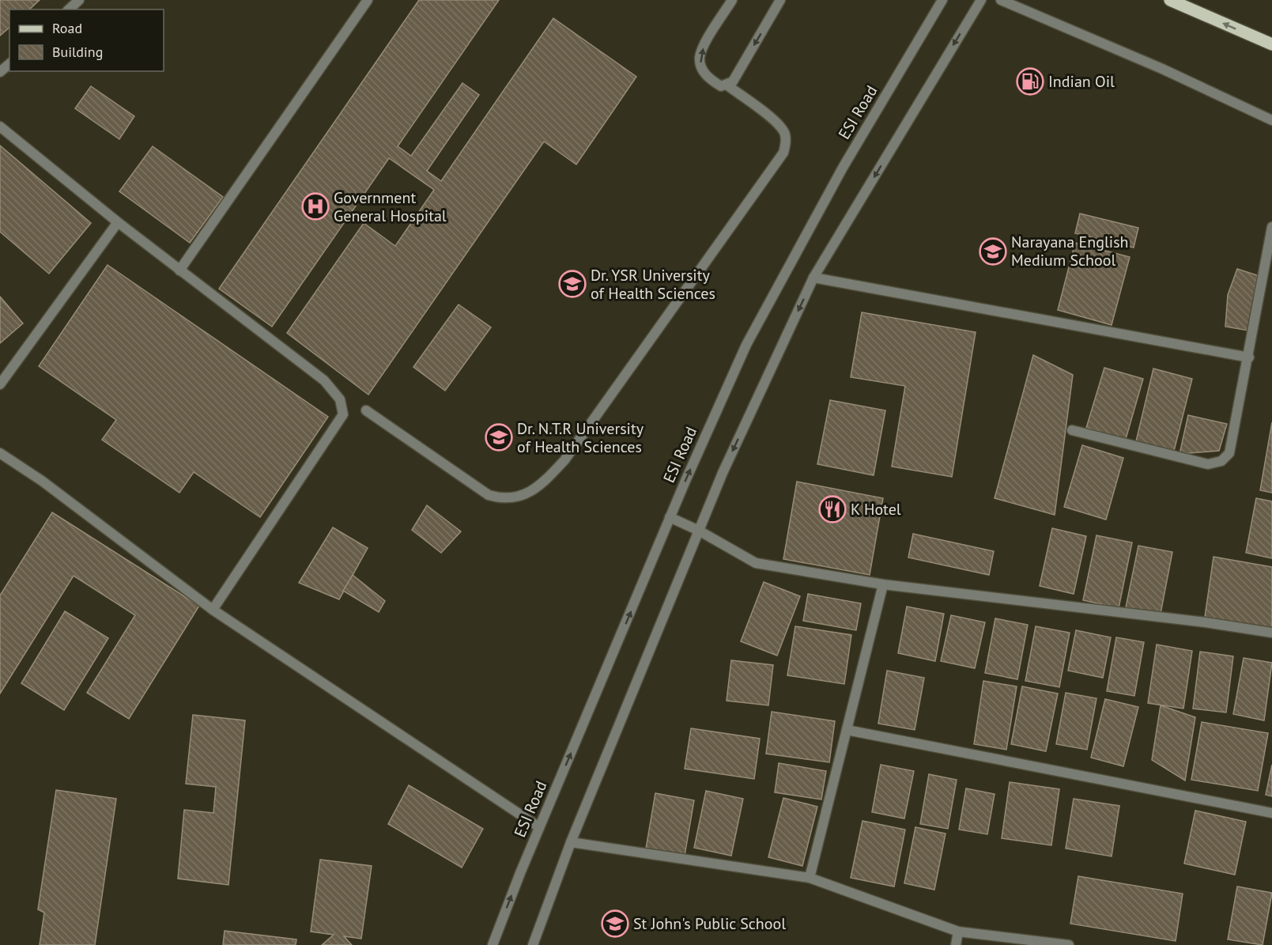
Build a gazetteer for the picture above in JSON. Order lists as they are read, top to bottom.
{
  "streets": {
    "street": ["ESI Road"]
  },
  "places": {
    "fuel station": ["Indian Oil"],
    "hospital": ["Government General Hospital"],
    "school or university": [
      "Narayana English Medium School",
      "Dr. YSR University of Health Sciences",
      "Dr. N.T.R University of Health Sciences",
      "St John's Public School"
    ],
    "restaurant": ["K Hotel"]
  },
  "legend": ["Road", "Building"]
}
